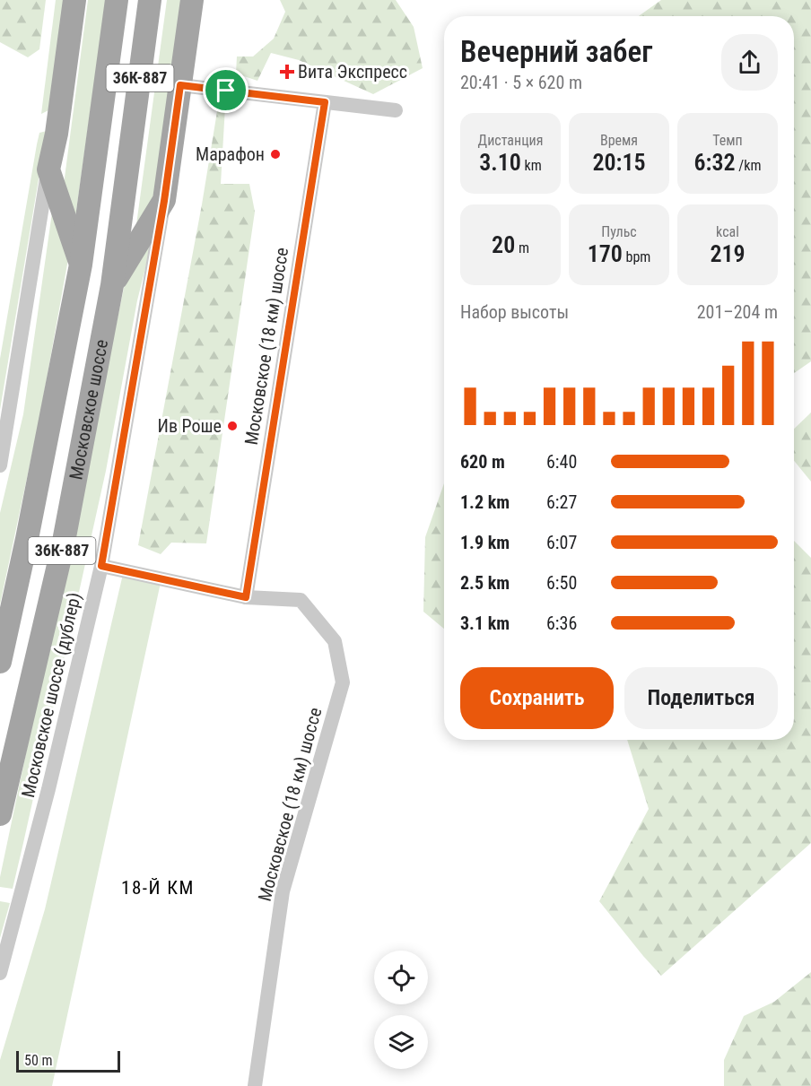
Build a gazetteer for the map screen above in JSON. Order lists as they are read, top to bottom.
{
  "streets": {
    "main road": ["36К-887", "Московское шоссе"],
    "street": ["Московское (18 км) шоссе", "Московское шоссе (дублер)"]
  },
  "crossings": [
    ["Московское (18 км) шоссе", "Московское шоссе (дублер)"]
  ],
  "districts": ["18-Й КМ"],
  "places": {
    "health": ["Вита Экспресс"],
    "other": ["Марафон", "Ив Роше"]
  },
  "scale_bar": "50 m",
  "page": {
    "heading": ["Вечерний забег", "20:41 · 5 × 620 m"],
    "stats": [
      ["Дистанция", "3.10 km"],
      ["Время", "20:15"],
      ["Темп", "6:32 /km"],
      ["20 m"],
      ["Пульс", "170 bpm"],
      ["kcal", "219"]
    ],
    "chart": ["Набор высоты", "201–204 m"],
    "list": [
      {
        "name": "620 m",
        "note": "6:40"
      },
      {
        "name": "1.2 km",
        "note": "6:27"
      },
      {
        "name": "1.9 km",
        "note": "6:07"
      },
      {
        "name": "2.5 km",
        "note": "6:50"
      },
      {
        "name": "3.1 km",
        "note": "6:36"
      }
    ],
    "buttons": ["Сохранить", "Поделиться"],
    "scale": "50 m"
  }
}
